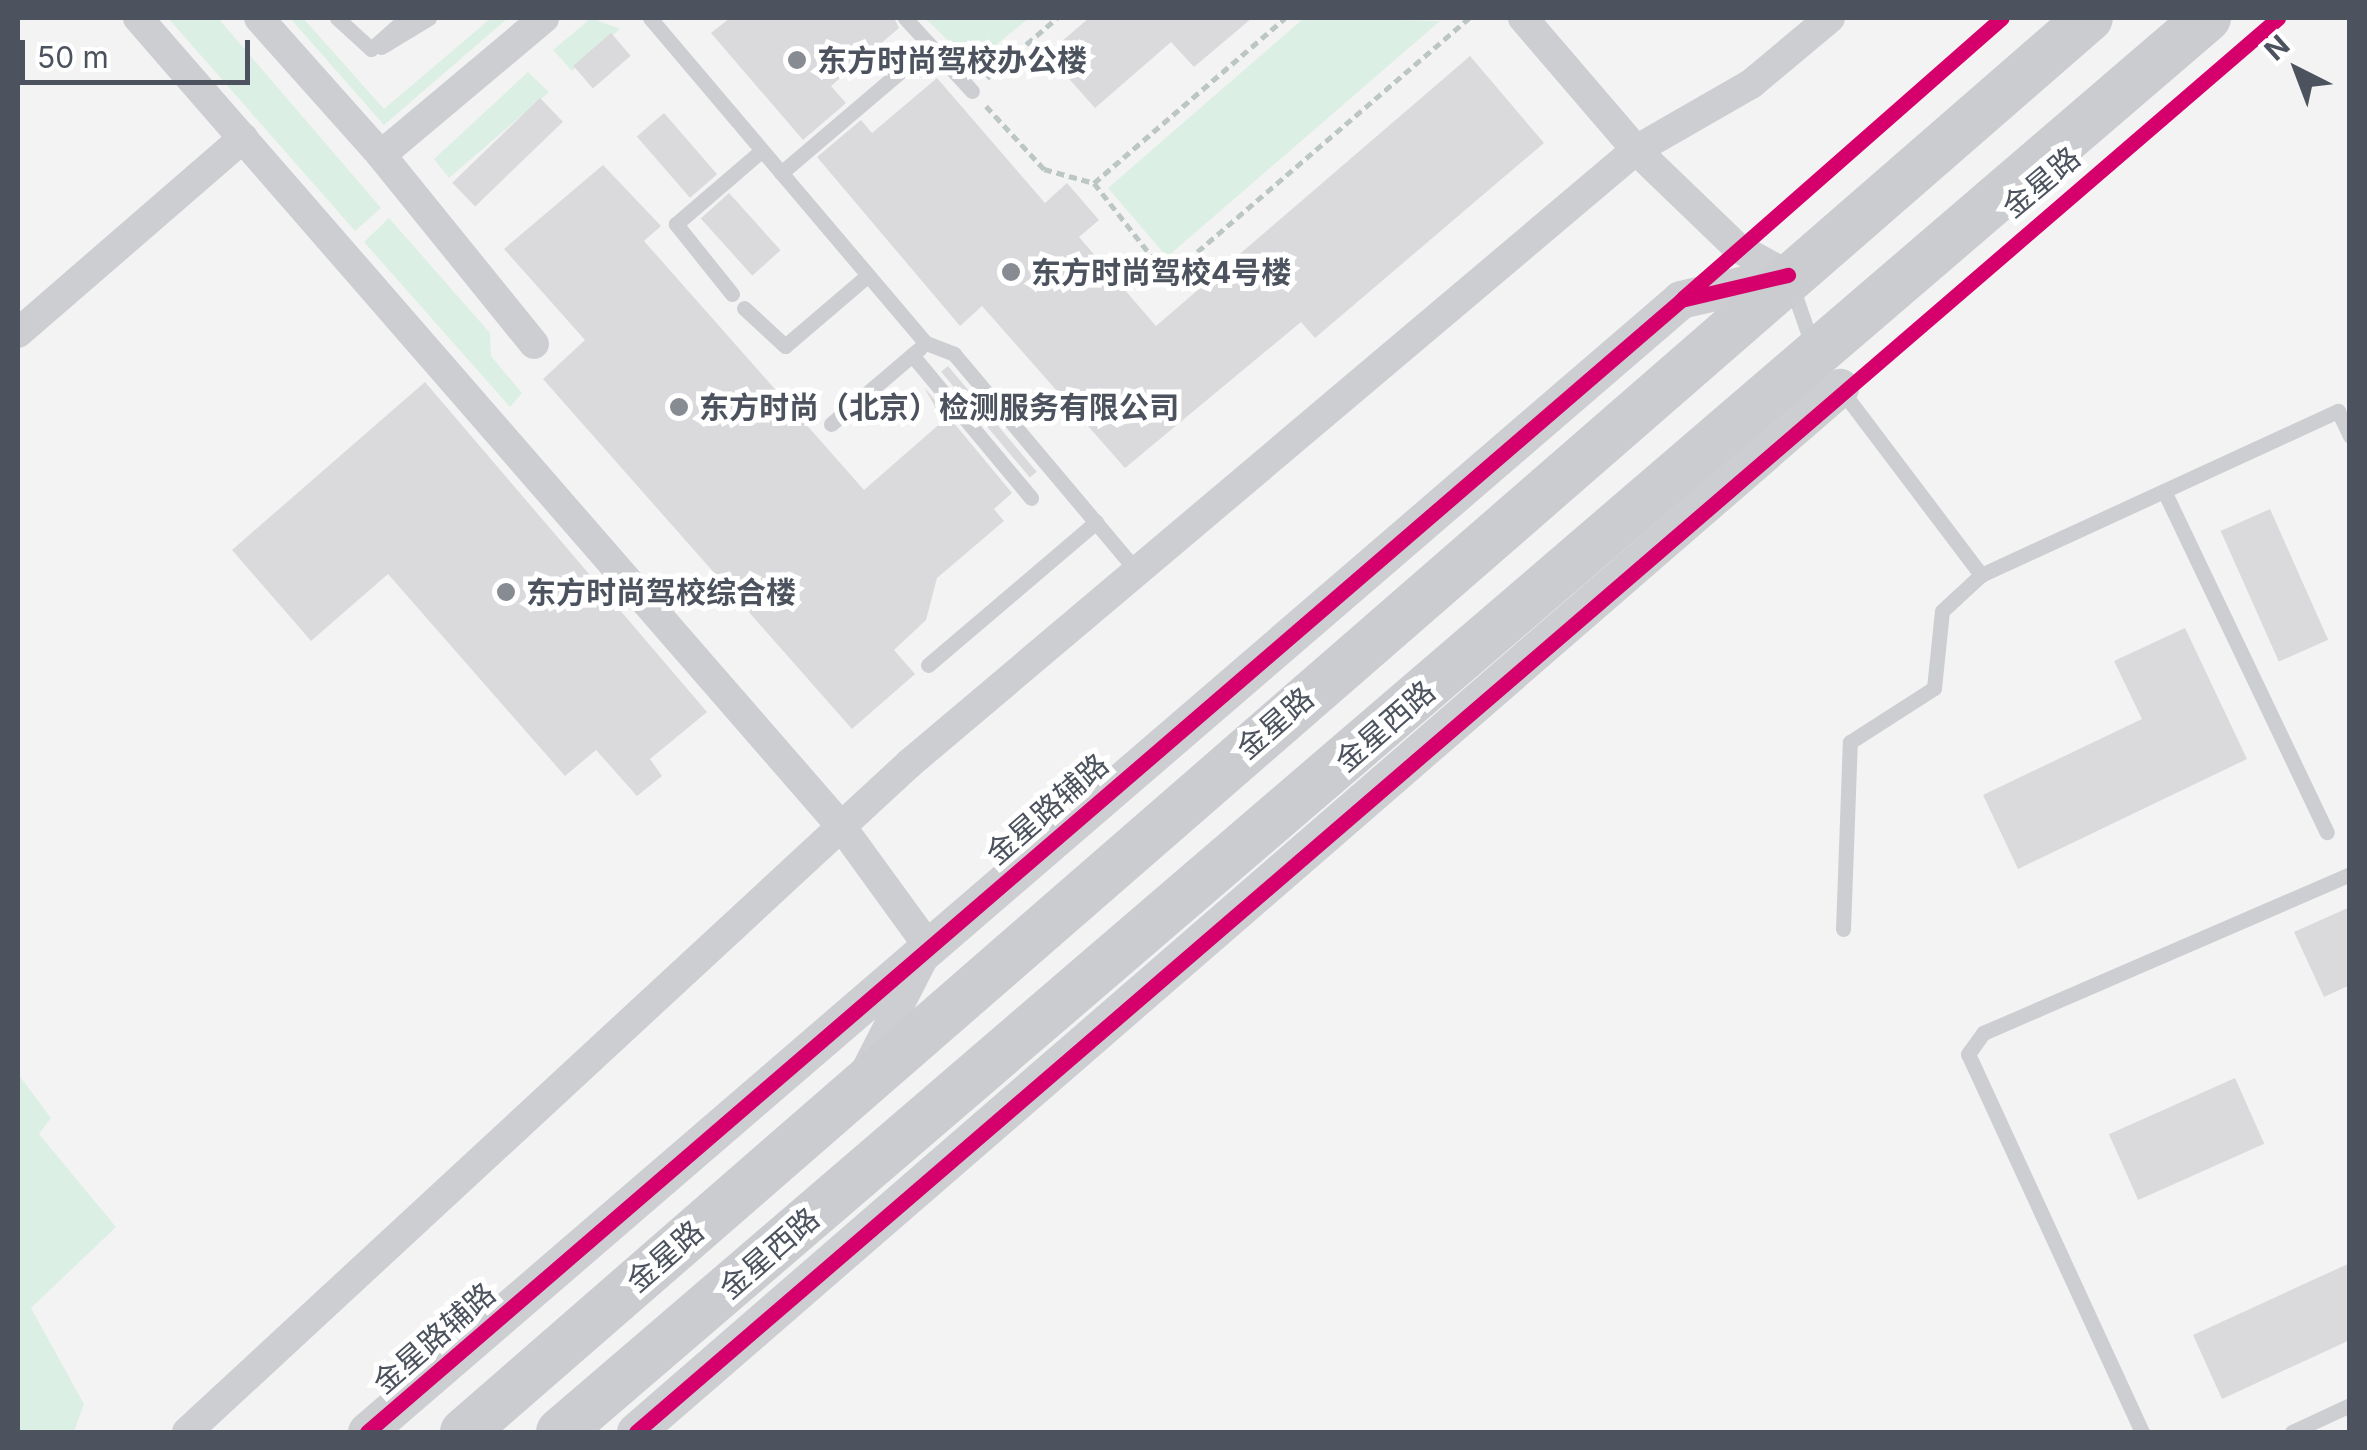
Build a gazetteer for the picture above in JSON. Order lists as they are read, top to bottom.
{
  "streets": {
    "main road": ["金星路", "金星西路"],
    "street": ["金星路辅路"]
  },
  "crossings": [
    ["金星路", "金星路辅路"]
  ],
  "places": [
    "东方时尚驾校办公楼",
    "东方时尚驾校4号楼",
    "东方时尚（北京）检测服务有限公司",
    "东方时尚驾校综合楼"
  ],
  "scale_bar": "50 m",
  "north": "top left"
}
